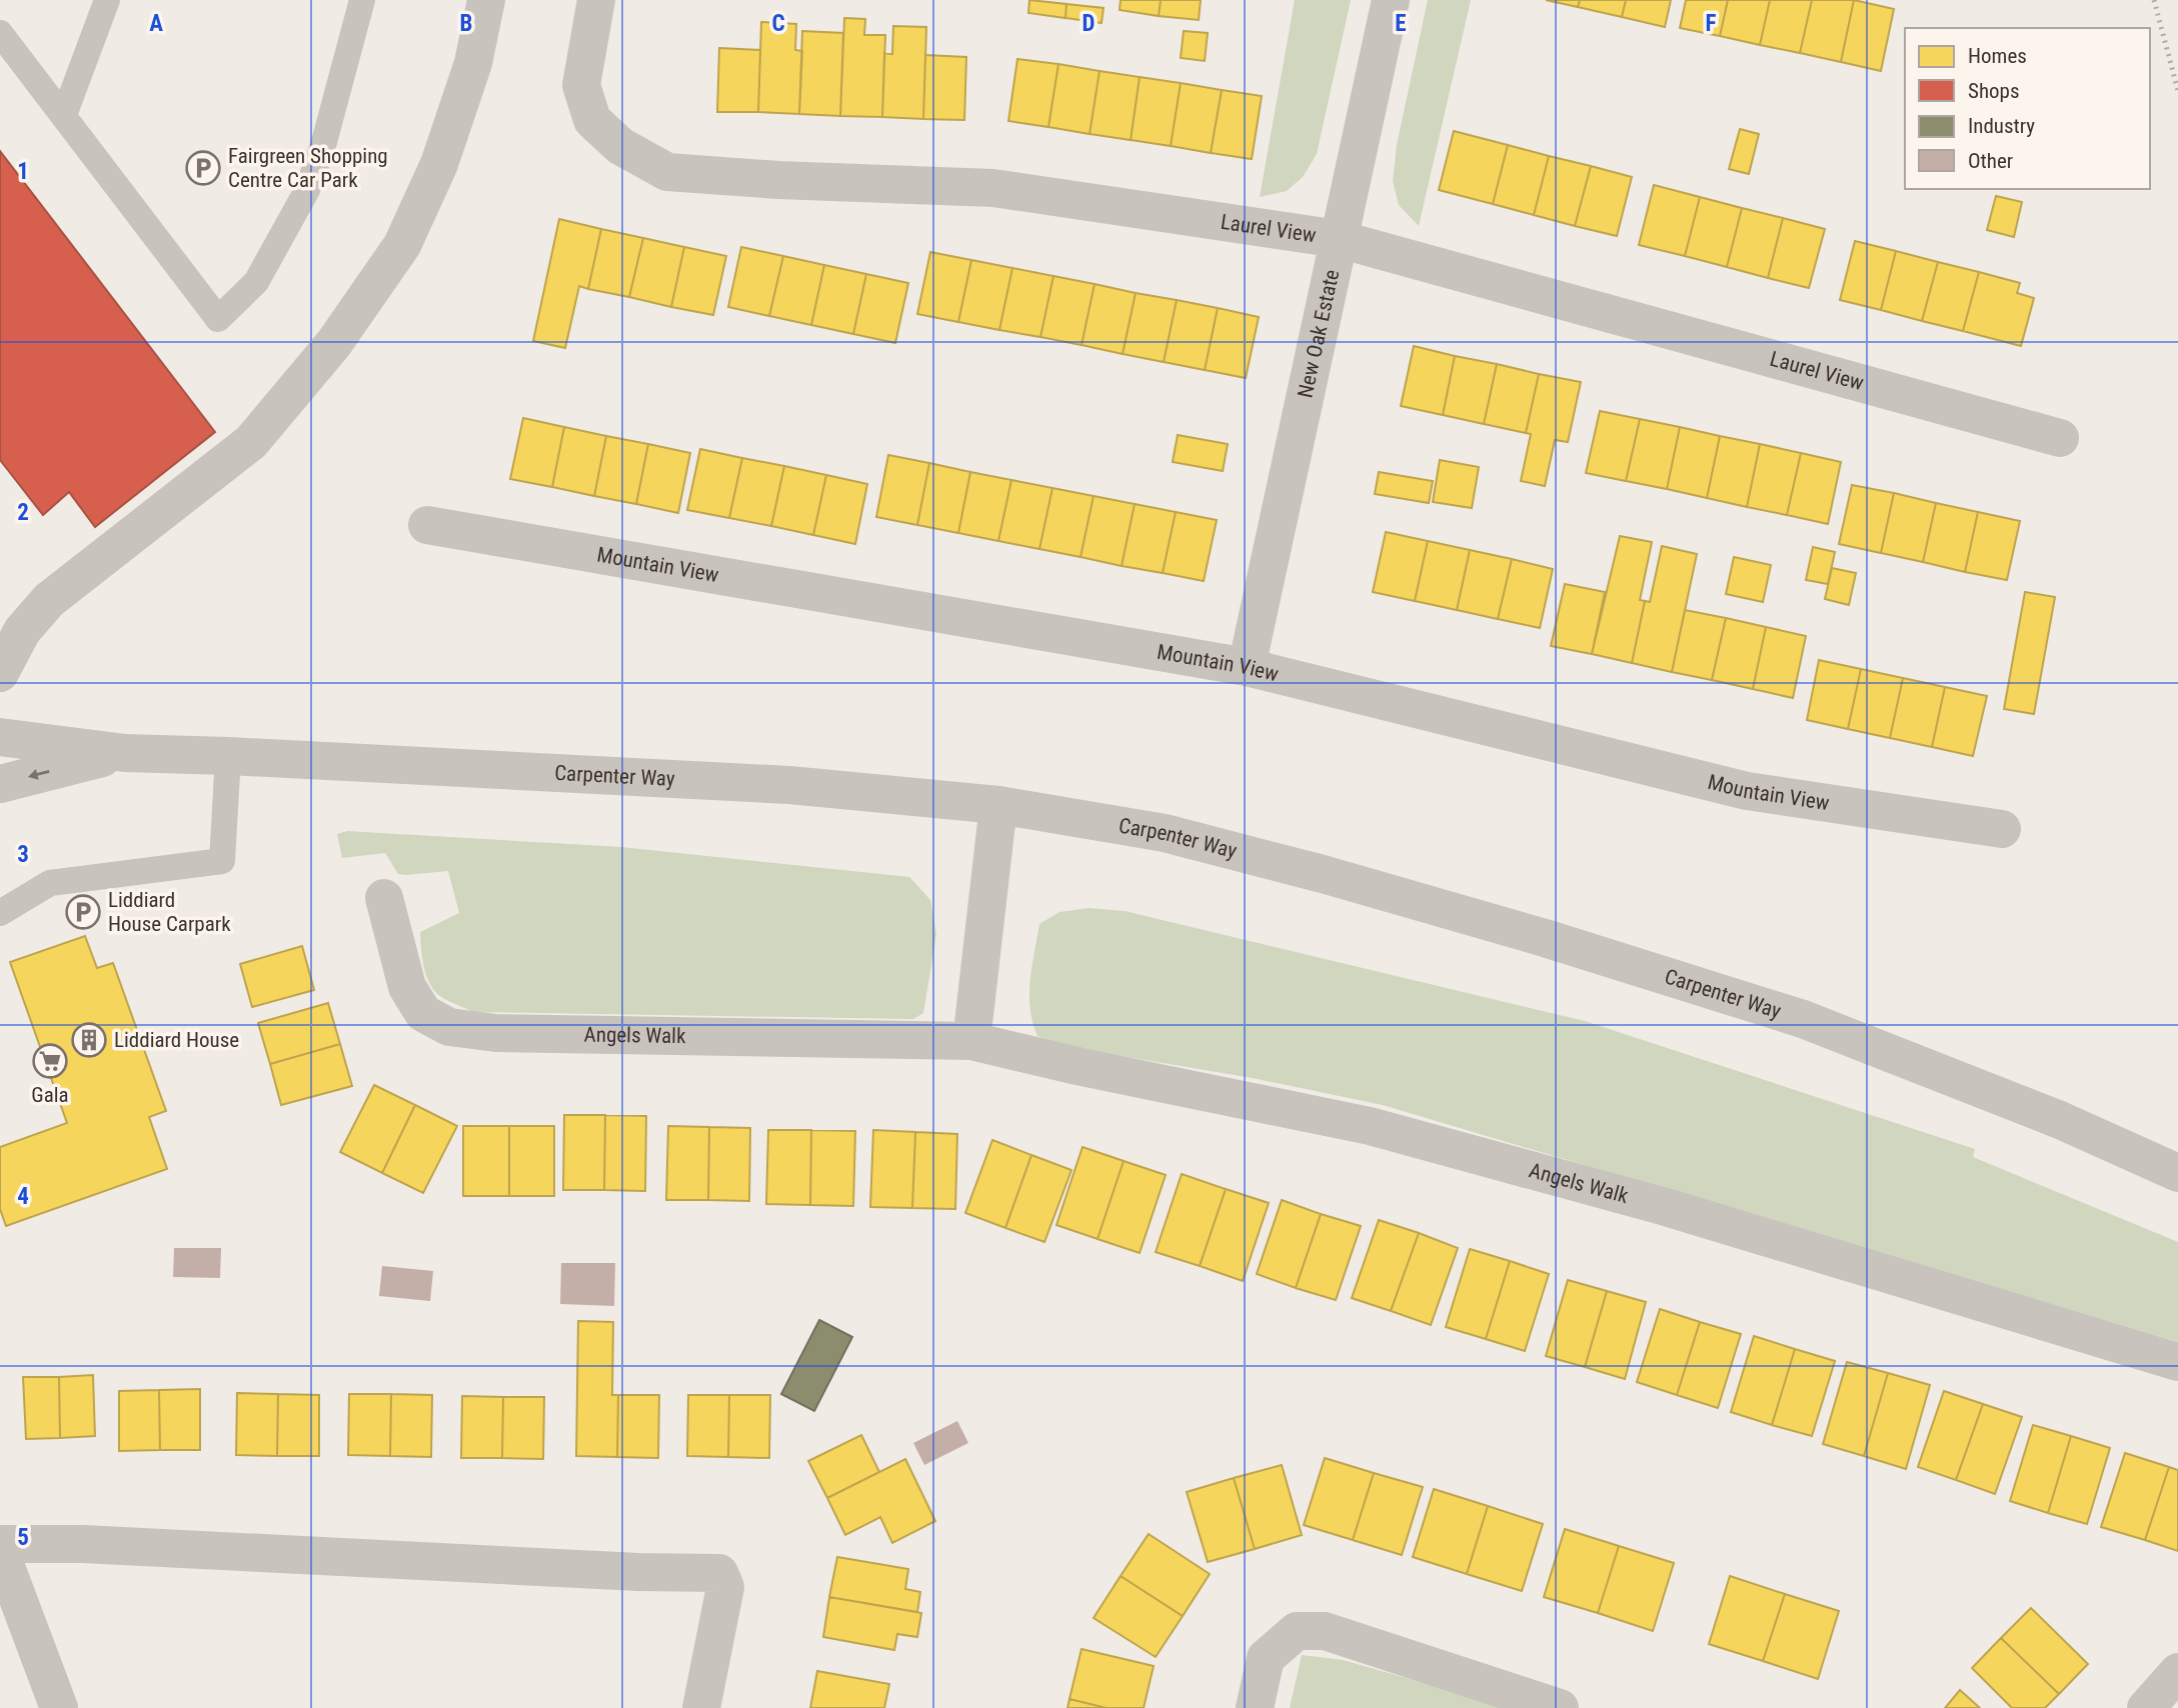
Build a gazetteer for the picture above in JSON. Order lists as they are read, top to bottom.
{
  "streets": {
    "street": [
      "Laurel View",
      "New Oak Estate",
      "Mountain View",
      "Carpenter Way",
      "Angels Walk"
    ]
  },
  "crossings": [
    ["Laurel View", "New Oak Estate"],
    ["New Oak Estate", "Mountain View"]
  ],
  "places": {
    "parking": ["Fairgreen Shopping Centre Car Park", "Liddiard House Carpark"],
    "building": ["Liddiard House"],
    "supermarket": ["Gala"]
  },
  "legend": [
    "Homes",
    "Shops",
    "Industry",
    "Other"
  ],
  "grid": {
    "columns": [
      "A",
      "B",
      "C",
      "D",
      "E",
      "F"
    ],
    "rows": [
      "1",
      "2",
      "3",
      "4",
      "5"
    ]
  }
}
